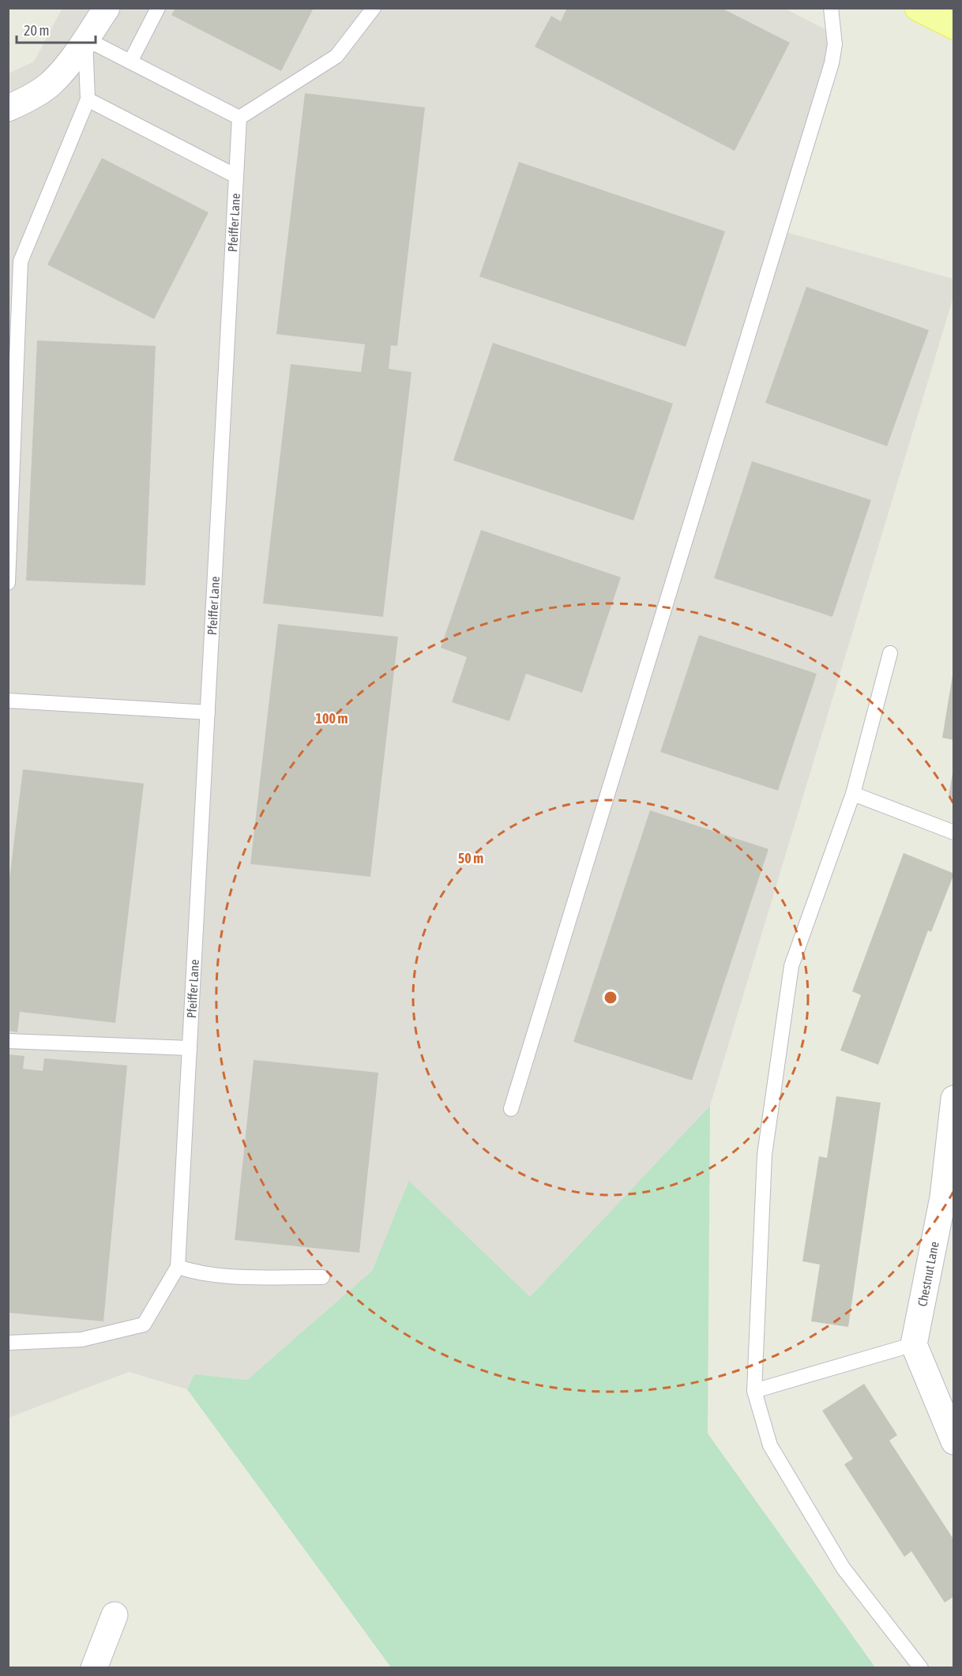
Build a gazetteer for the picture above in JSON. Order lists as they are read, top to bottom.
{
  "streets": {
    "street": ["Chestnut Lane"],
    "lane": ["Pfeiffer Lane"]
  },
  "scale_bar": "20 m",
  "rings": ["100 m", "50 m"]
}
